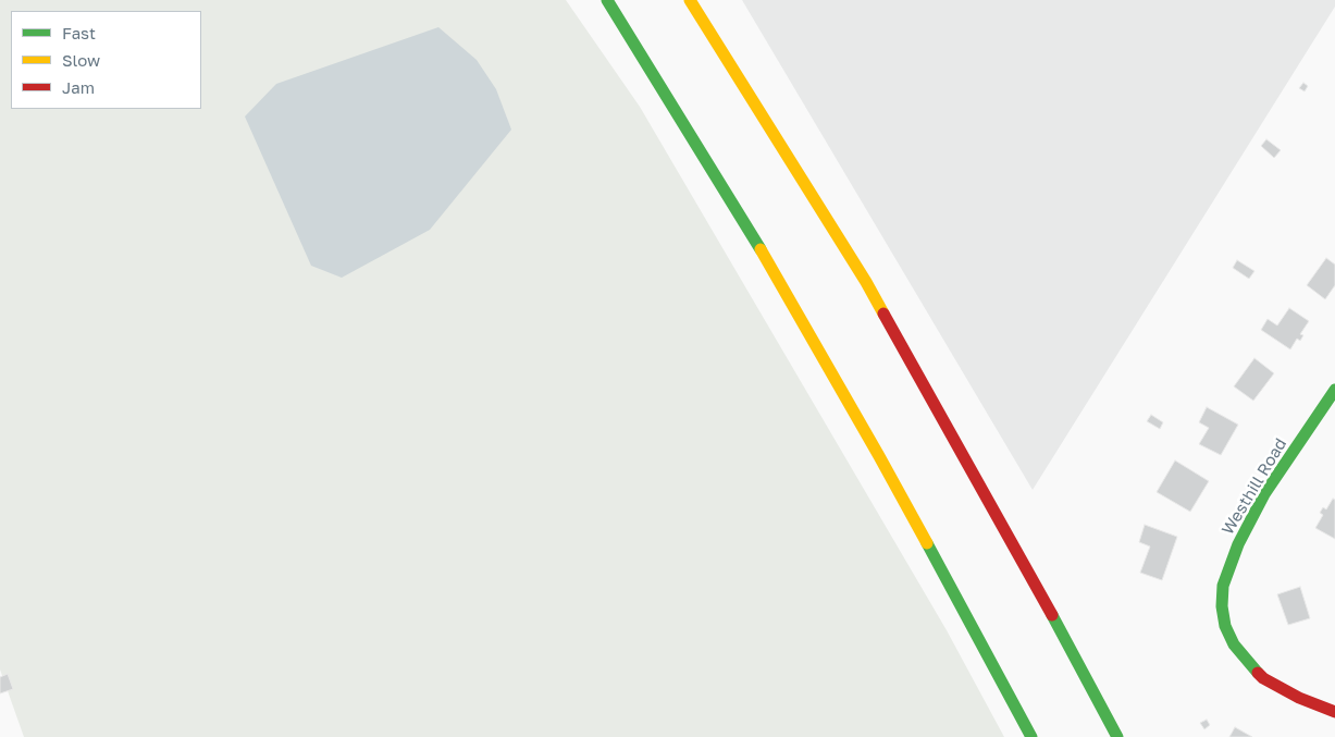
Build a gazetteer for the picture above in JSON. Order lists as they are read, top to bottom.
{
  "streets": {
    "main road": ["Westhill Road"]
  },
  "legend": ["Fast", "Slow", "Jam"]
}
